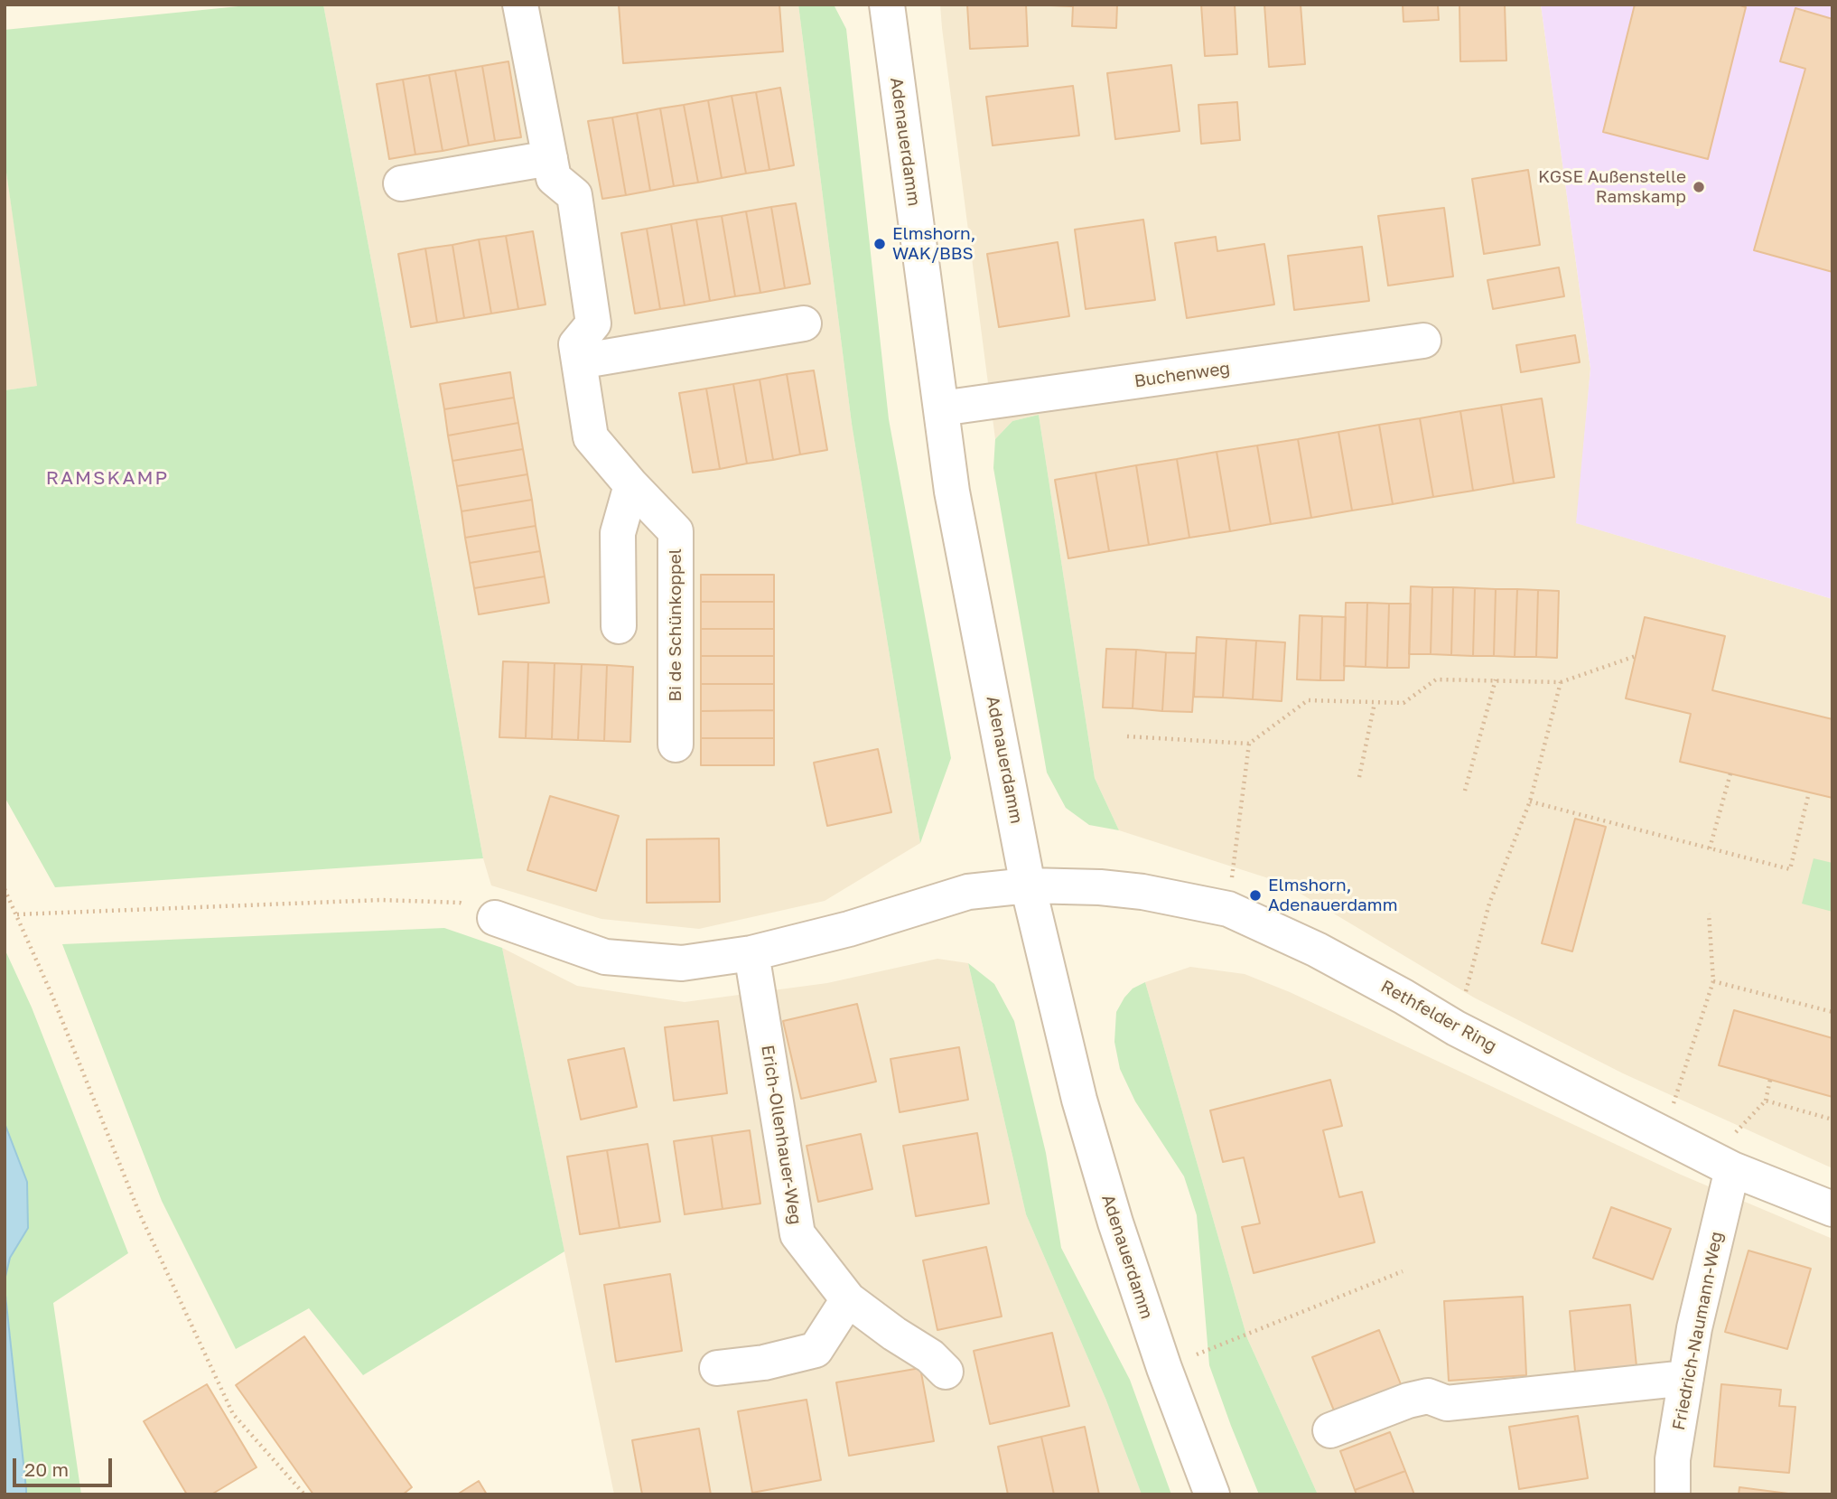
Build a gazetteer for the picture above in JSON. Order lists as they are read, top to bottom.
{
  "streets": {
    "street": [
      "Adenauerdamm",
      "Buchenweg",
      "Bi de Schünkoppel",
      "Rethfelder Ring",
      "Erich-Ollenhauer-Weg",
      "Friedrich-Naumann-Weg"
    ]
  },
  "crossings": [
    ["Adenauerdamm", "Buchenweg"],
    ["Adenauerdamm", "Rethfelder Ring"],
    ["Rethfelder Ring", "Friedrich-Naumann-Weg"]
  ],
  "districts": ["RAMSKAMP"],
  "places": ["KGSE Außenstelle Ramskamp", "Elmshorn, WAK/BBS", "Elmshorn, Adenauerdamm"],
  "scale_bar": "20 m"
}
